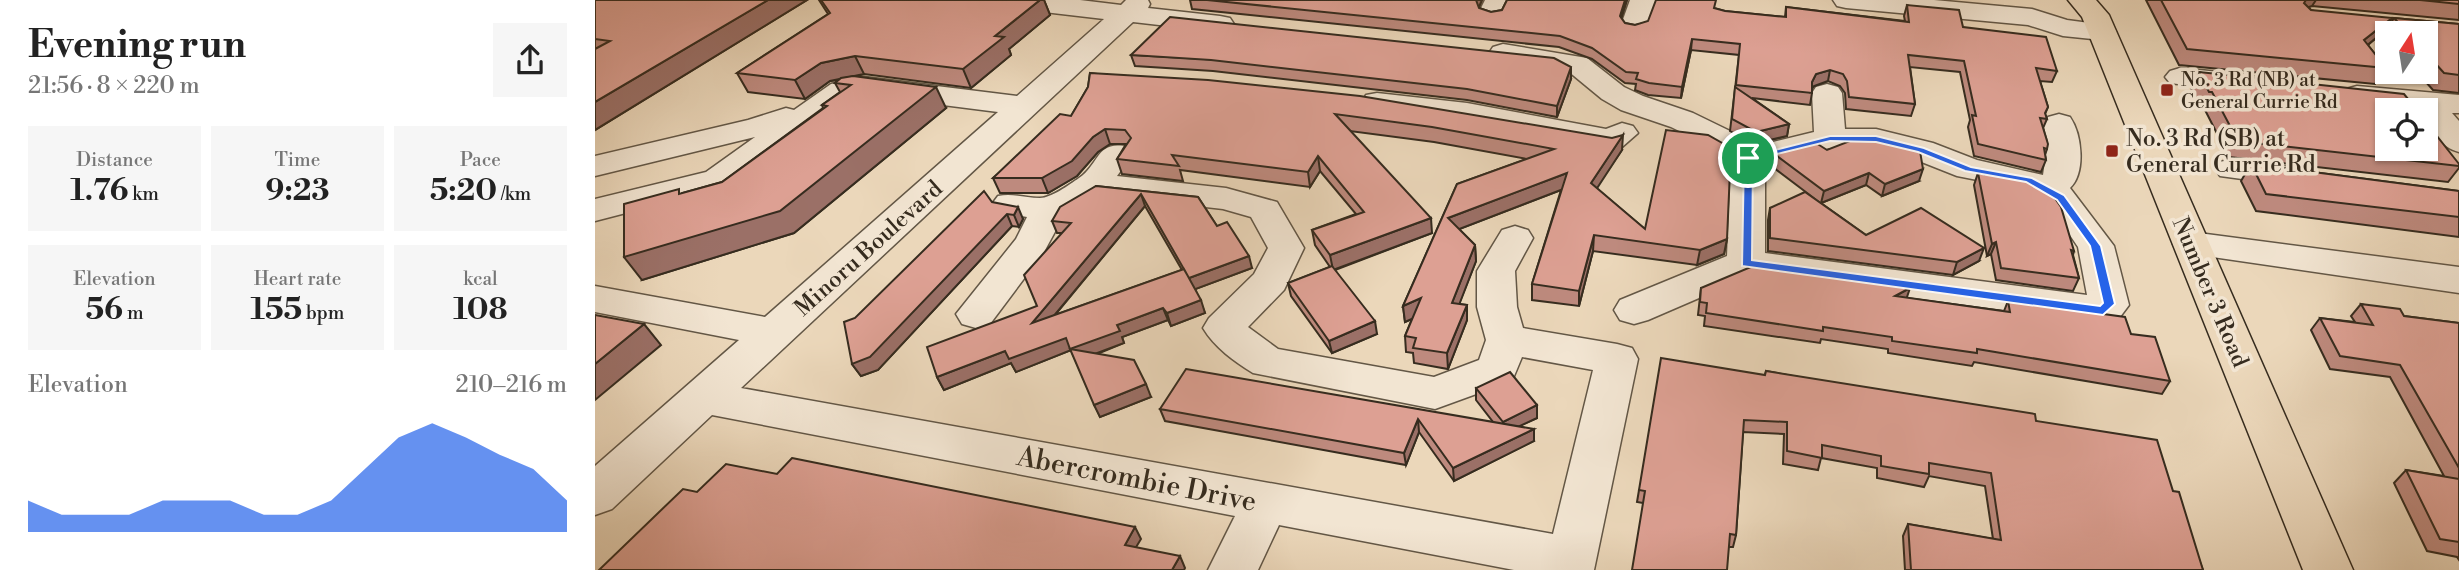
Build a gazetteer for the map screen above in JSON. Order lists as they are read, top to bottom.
{
  "streets": {
    "main road": ["Number 3 Road"],
    "street": ["Minoru Boulevard", "Abercrombie Drive"]
  },
  "crossings": [
    ["Minoru Boulevard", "Abercrombie Drive"]
  ],
  "places": {
    "transit": ["No. 3 Rd (NB) at General Currie Rd", "No. 3 Rd (SB) at General Currie Rd"]
  },
  "north": "top",
  "page": {
    "heading": ["Evening run", "21:56 · 8 × 220 m"],
    "stats": [
      ["Distance", "1.76 km"],
      ["Time", "9:23"],
      ["Pace", "5:20 /km"],
      ["Elevation", "56 m"],
      ["Heart rate", "155 bpm"],
      ["kcal", "108"]
    ],
    "chart": ["Elevation", "210–216 m"]
  }
}
